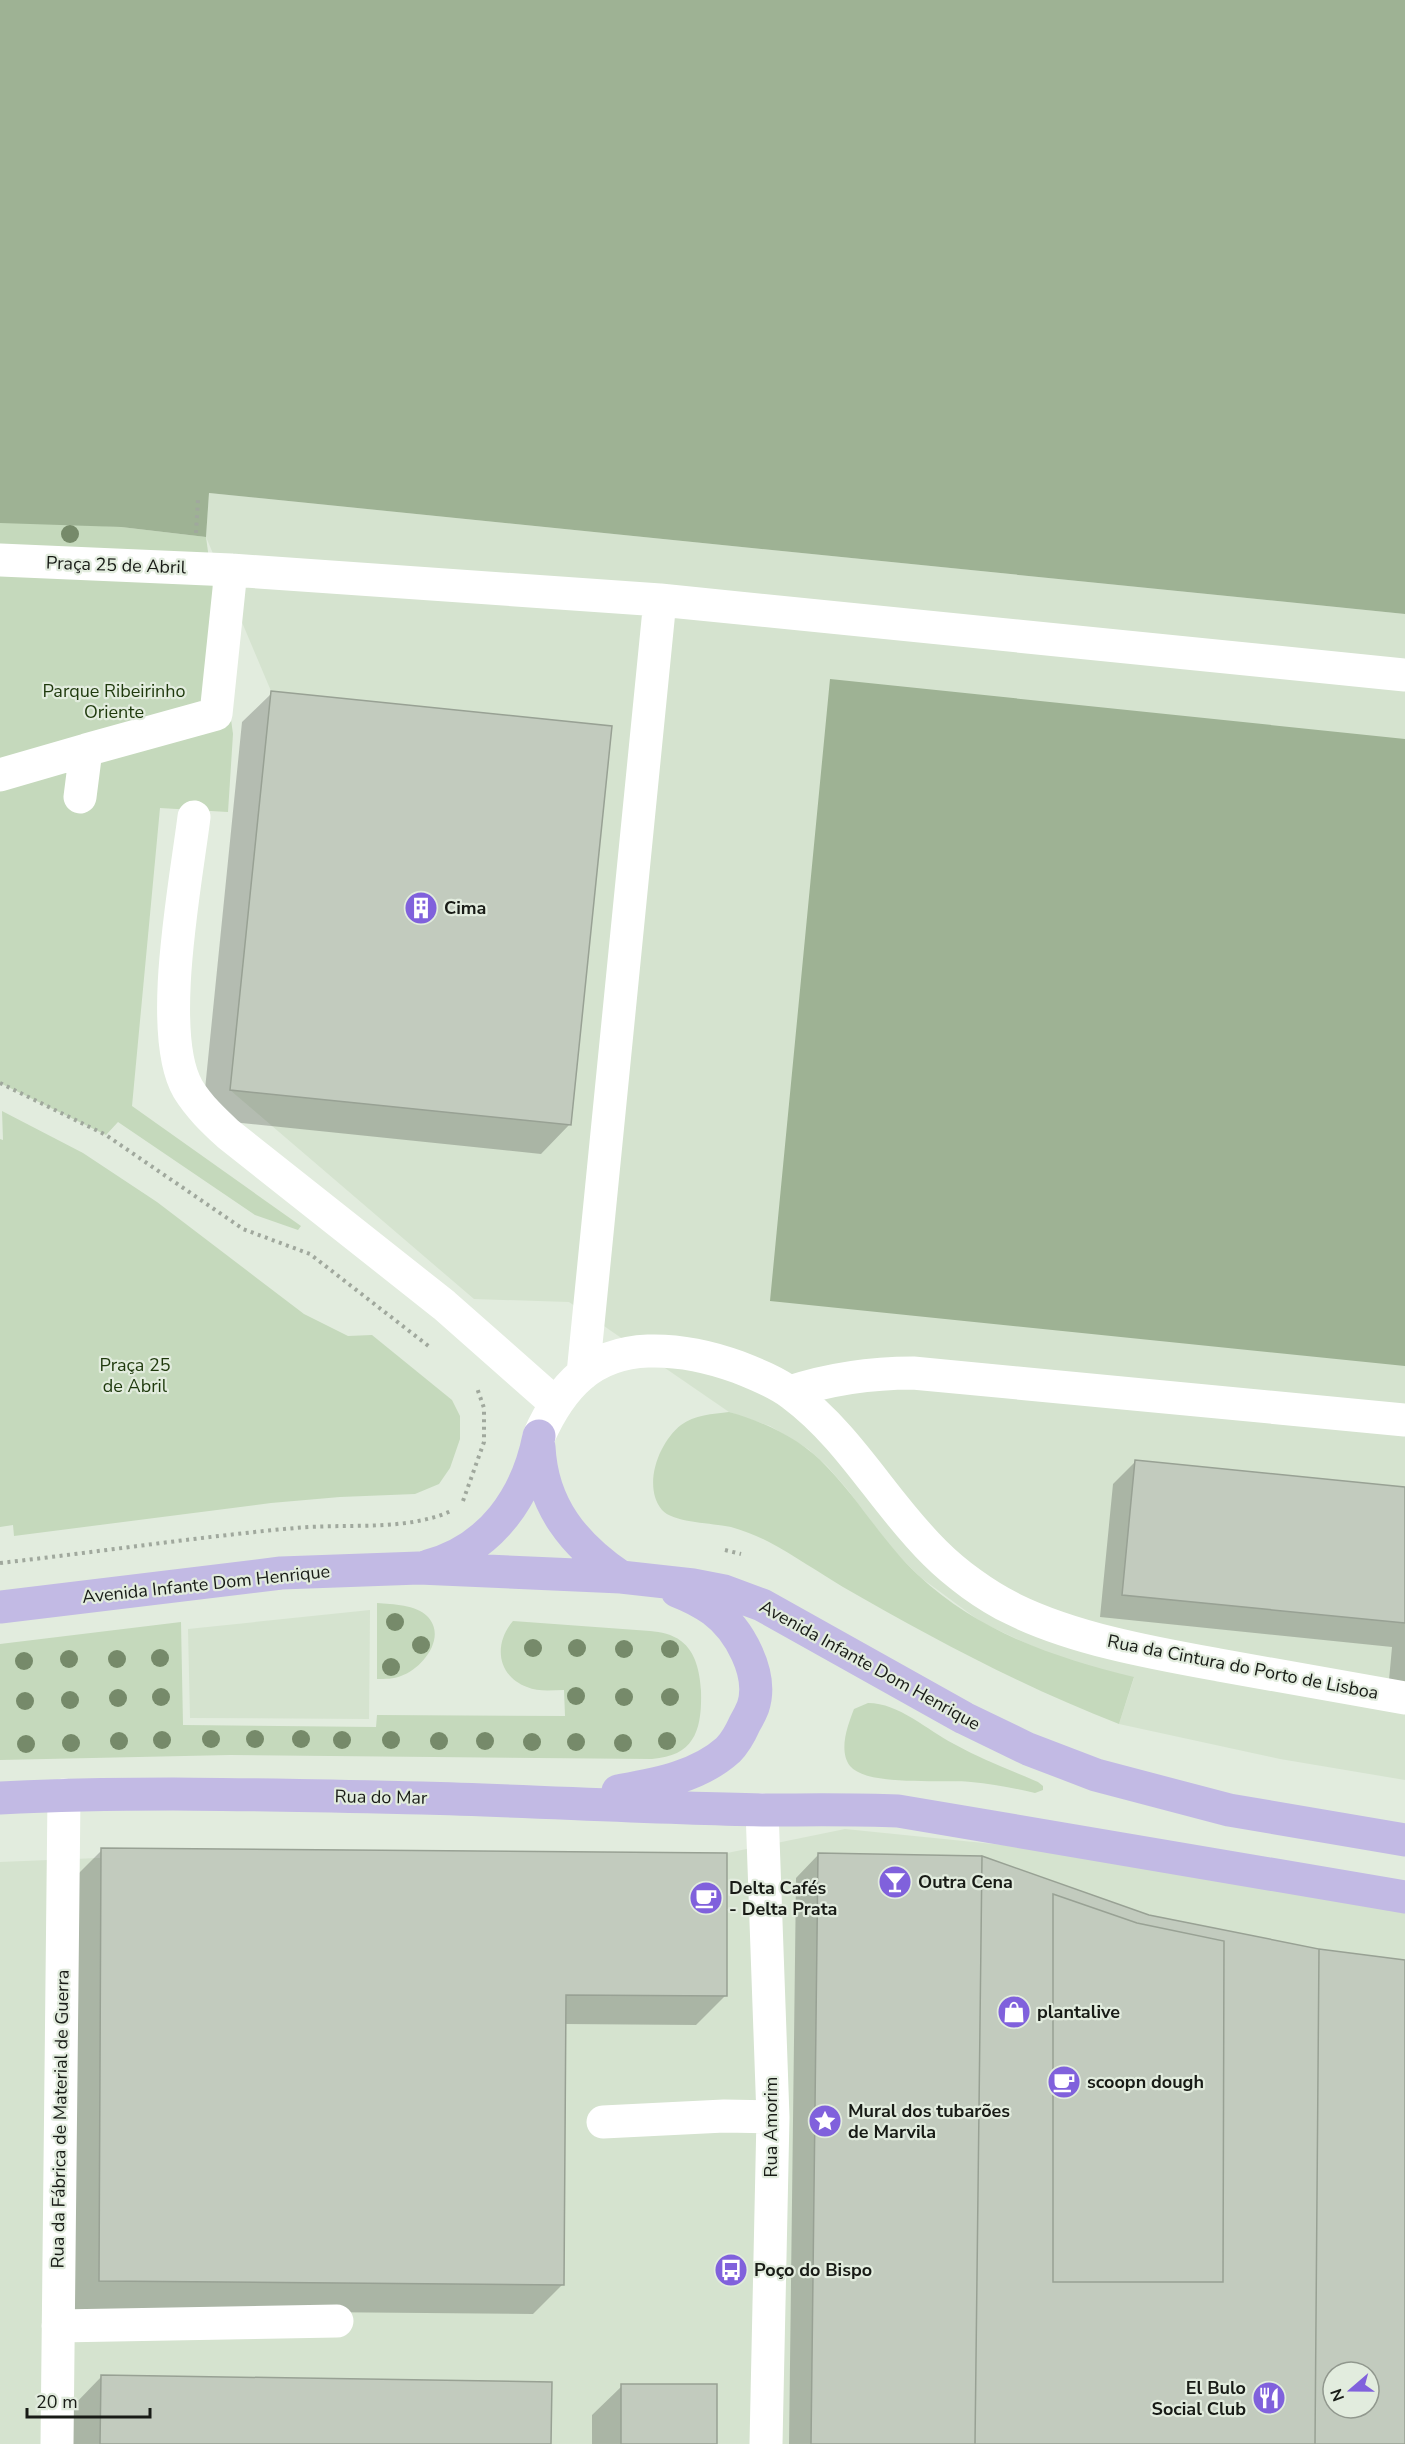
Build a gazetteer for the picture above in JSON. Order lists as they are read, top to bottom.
{
  "streets": {
    "main road": ["Avenida Infante Dom Henrique", "Rua do Mar"],
    "street": [
      "Praça 25 de Abril",
      "Rua da Cintura do Porto de Lisboa",
      "Rua da Fábrica de Material de Guerra",
      "Rua Amorim"
    ]
  },
  "crossings": [
    ["Rua do Mar", "Rua da Fábrica de Material de Guerra"],
    ["Rua do Mar", "Rua Amorim"]
  ],
  "parks": ["Parque Ribeirinho Oriente", "Praça 25 de Abril"],
  "places": {
    "building": ["Cima"],
    "bar": ["Outra Cena"],
    "cafe": ["Delta Cafés - Delta Prata", "scoopn dough"],
    "shop": ["plantalive"],
    "place": ["Mural dos tubarões de Marvila"],
    "bus stop": ["Poço do Bispo"],
    "restaurant": ["El Bulo Social Club"]
  },
  "scale_bar": "20 m",
  "north": "left"
}
